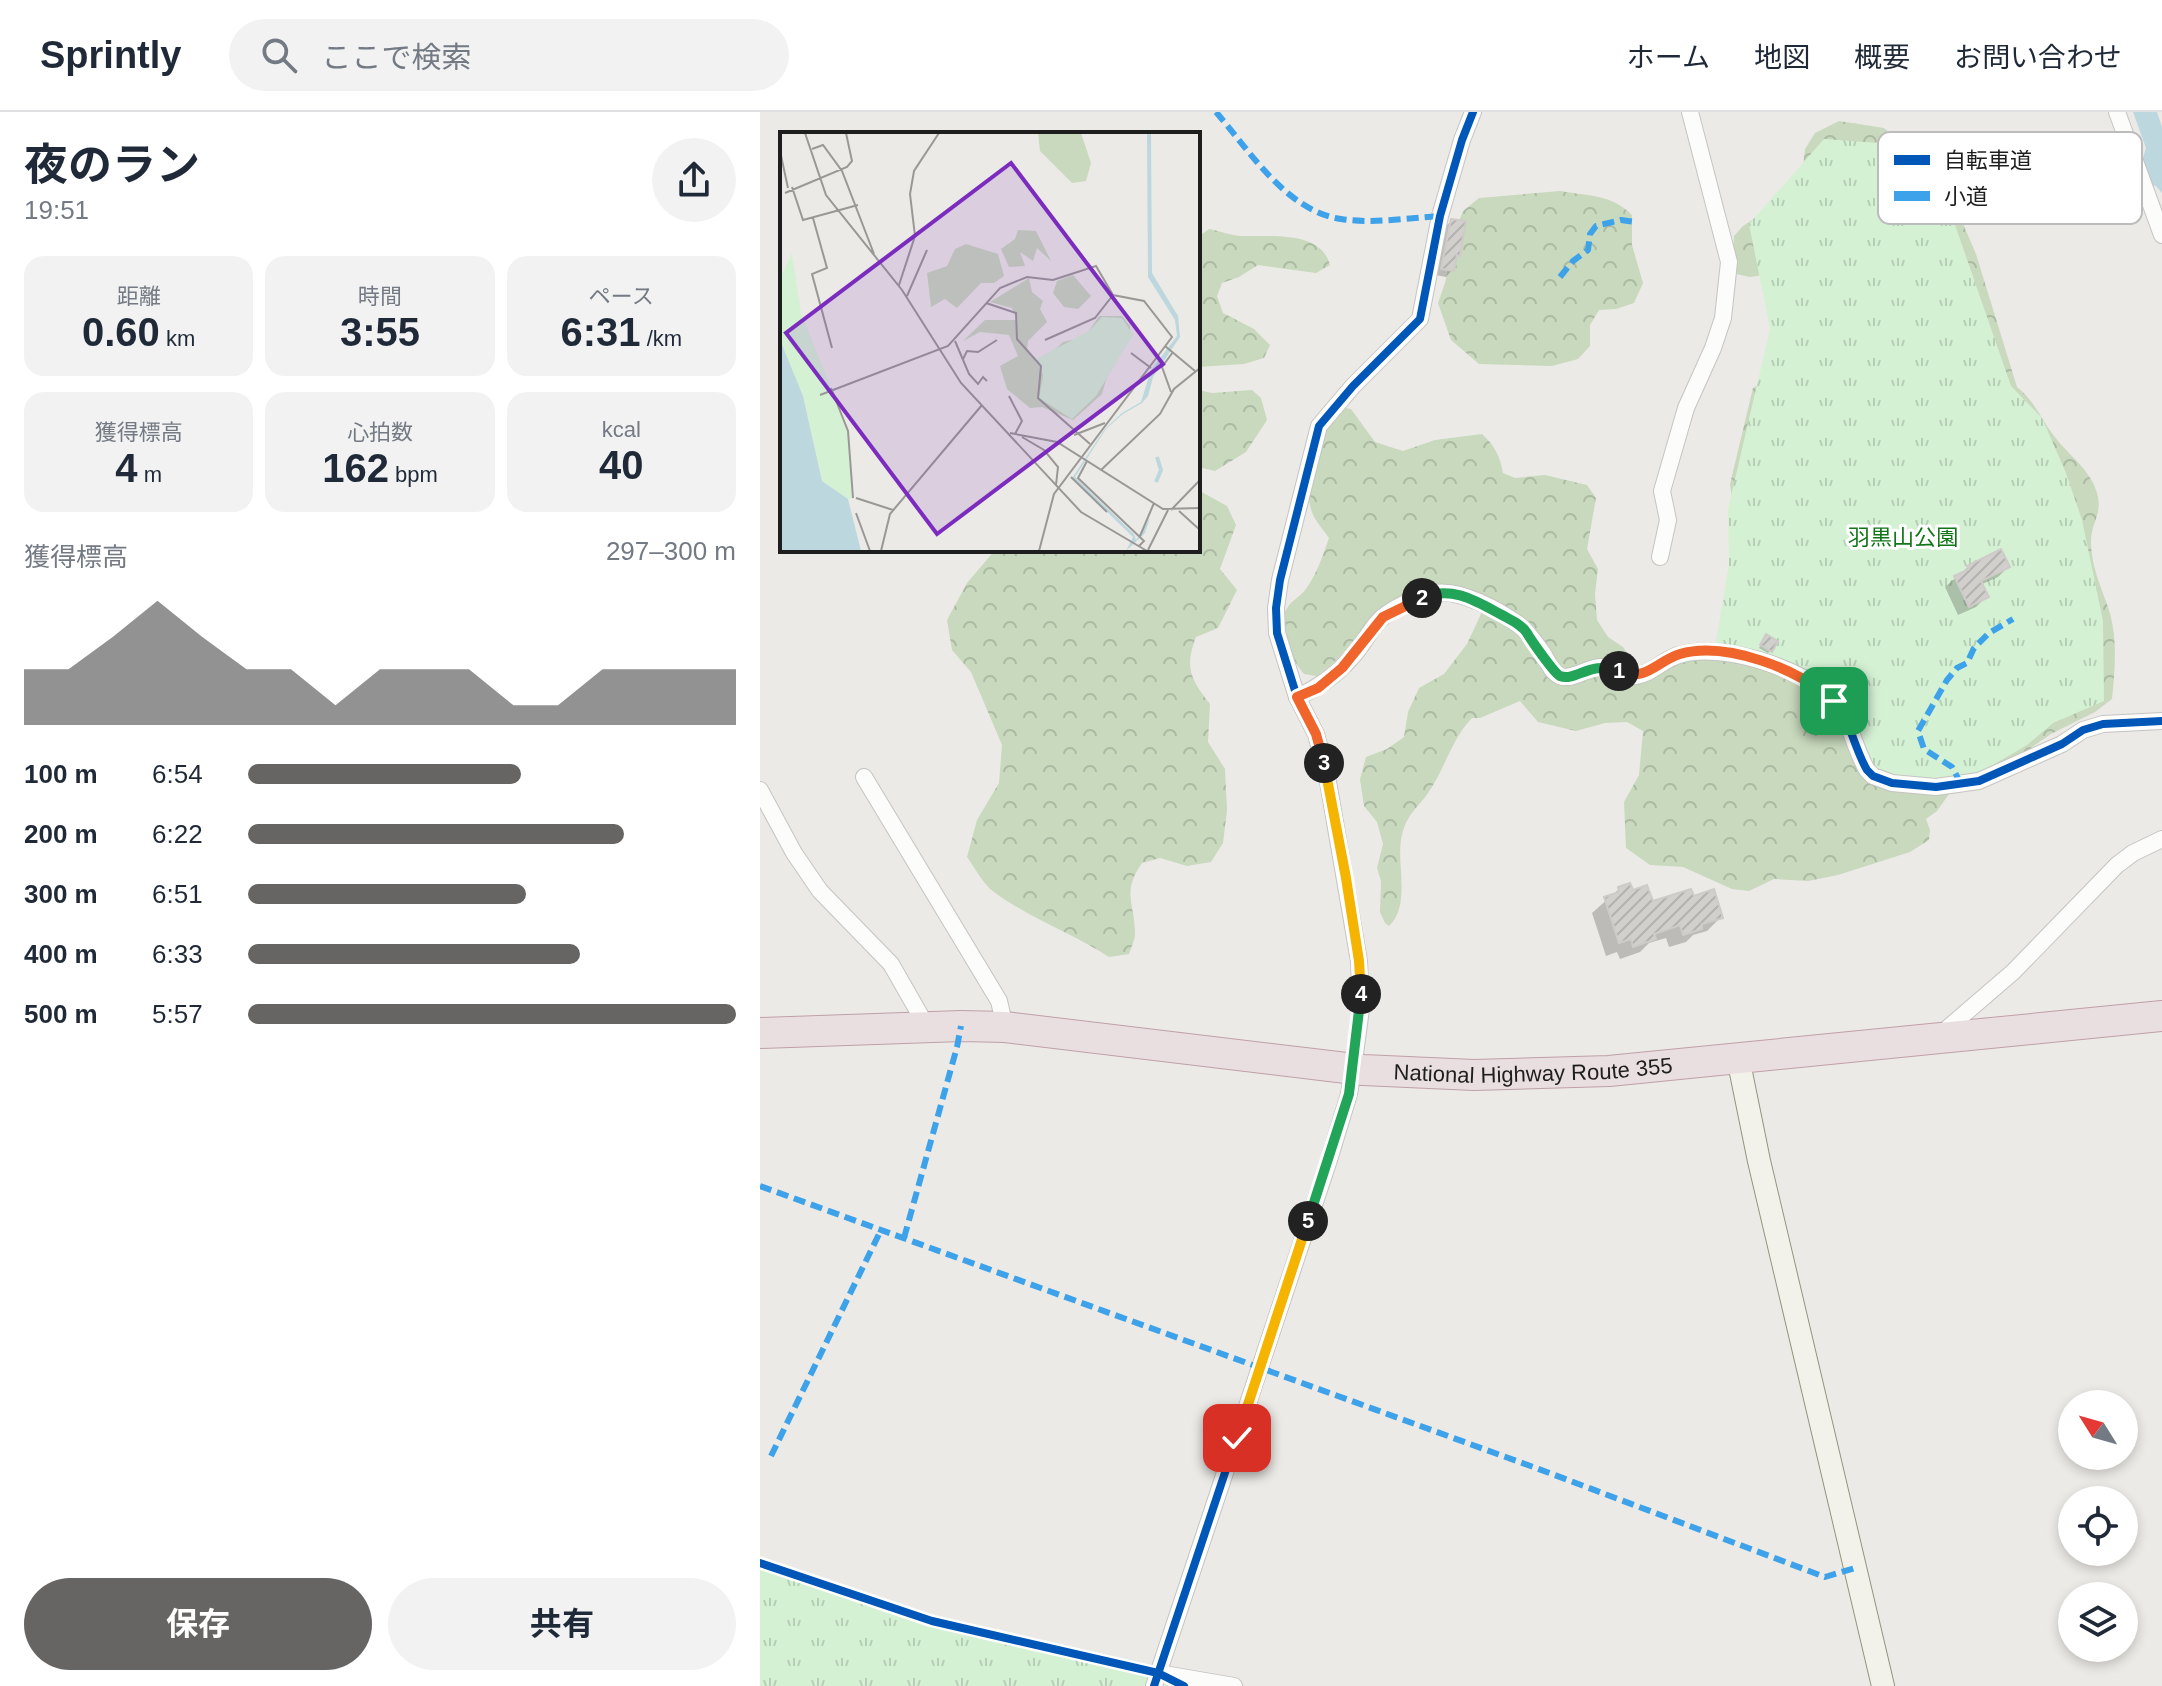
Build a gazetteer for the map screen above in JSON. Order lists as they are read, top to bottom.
{
  "streets": {
    "highway": ["National Highway Route 355"]
  },
  "parks": ["羽黒山公園"],
  "legend": ["自転車道", "小道"],
  "north": "top left",
  "page": {
    "header": "Sprintly",
    "search": "ここで検索",
    "nav": [
      "ホーム",
      "地図",
      "概要",
      "お問い合わせ"
    ],
    "heading": ["夜のラン", "19:51"],
    "stats": [
      ["距離", "0.60 km"],
      ["時間", "3:55"],
      ["ペース", "6:31 /km"],
      ["獲得標高", "4 m"],
      ["心拍数", "162 bpm"],
      ["kcal", "40"]
    ],
    "chart": ["獲得標高", "297–300 m"],
    "pins": [
      "2",
      "1",
      "3",
      "4",
      "5"
    ],
    "list": [
      {
        "name": "100 m",
        "note": "6:54"
      },
      {
        "name": "200 m",
        "note": "6:22"
      },
      {
        "name": "300 m",
        "note": "6:51"
      },
      {
        "name": "400 m",
        "note": "6:33"
      },
      {
        "name": "500 m",
        "note": "5:57"
      }
    ],
    "buttons": ["保存", "共有"]
  }
}
